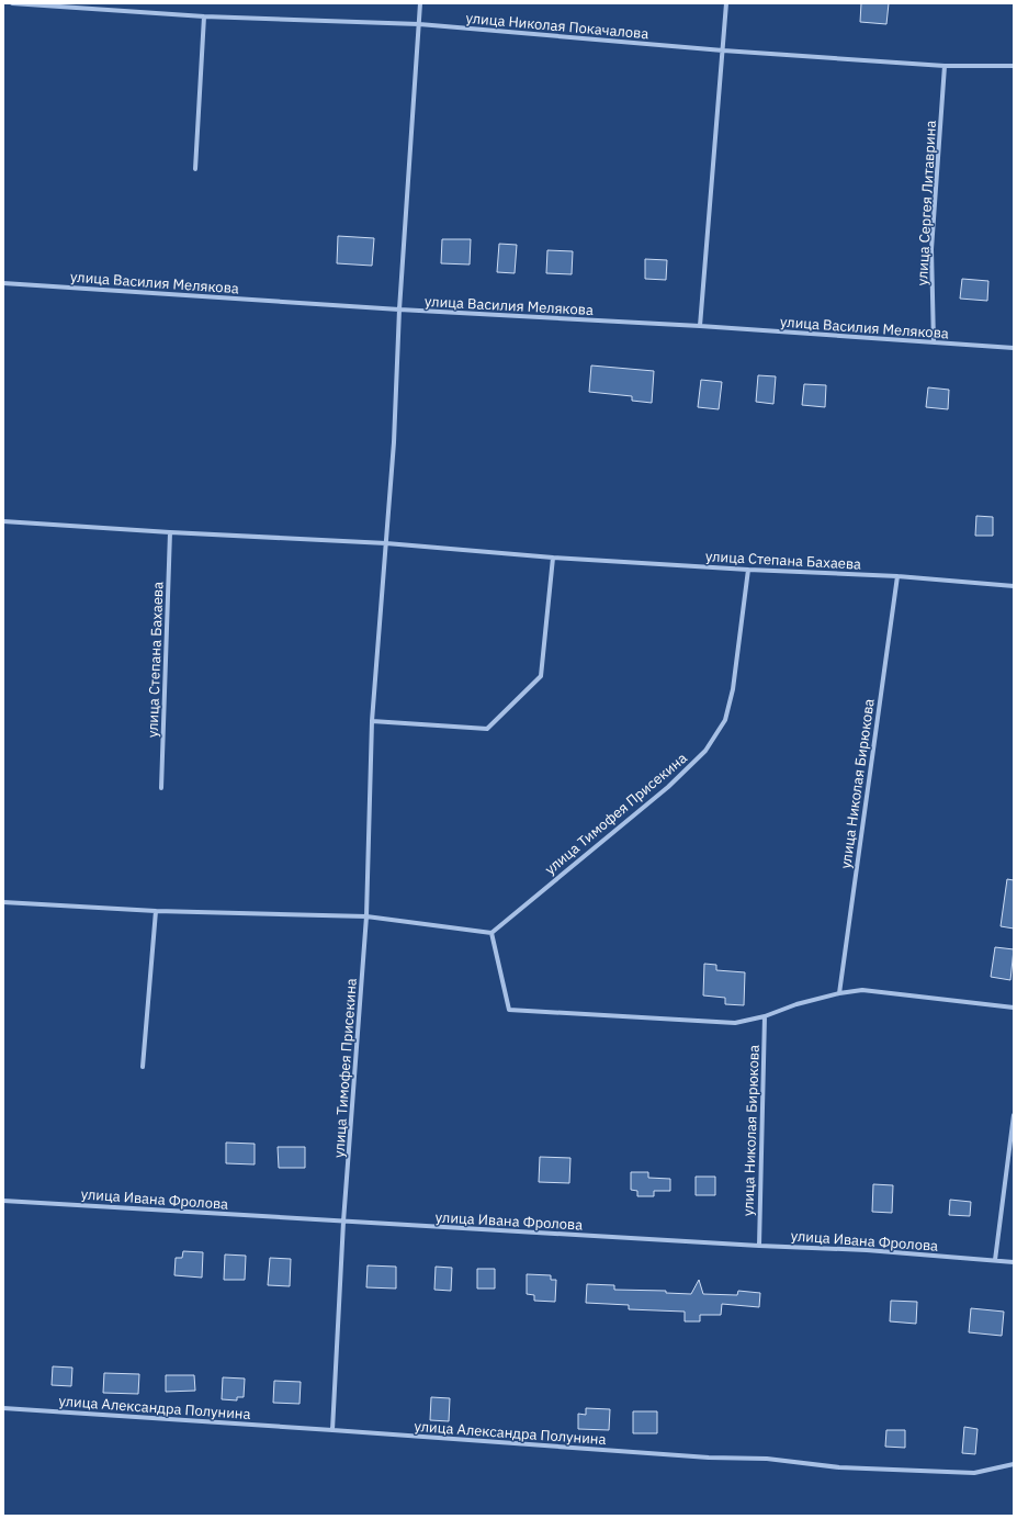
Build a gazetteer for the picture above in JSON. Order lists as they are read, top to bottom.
{
  "streets": {
    "street": [
      "улица Николая Покачалова",
      "улица Сергея Литаврина",
      "улица Василия Мелякова",
      "улица Степана Бахаева",
      "улица Николая Бирюкова",
      "улица Тимофея Присекина",
      "улица Ивана Фролова",
      "улица Александра Полунина"
    ]
  },
  "crossings": [
    ["улица Сергея Литаврина", "улица Василия Мелякова"],
    ["улица Степана Бахаева", "улица Николая Бирюкова"],
    ["улица Степана Бахаева", "улица Тимофея Присекина"],
    ["улица Николая Бирюкова", "улица Ивана Фролова"],
    ["улица Тимофея Присекина", "улица Ивана Фролова"],
    ["улица Тимофея Присекина", "улица Александра Полунина"]
  ]
}
